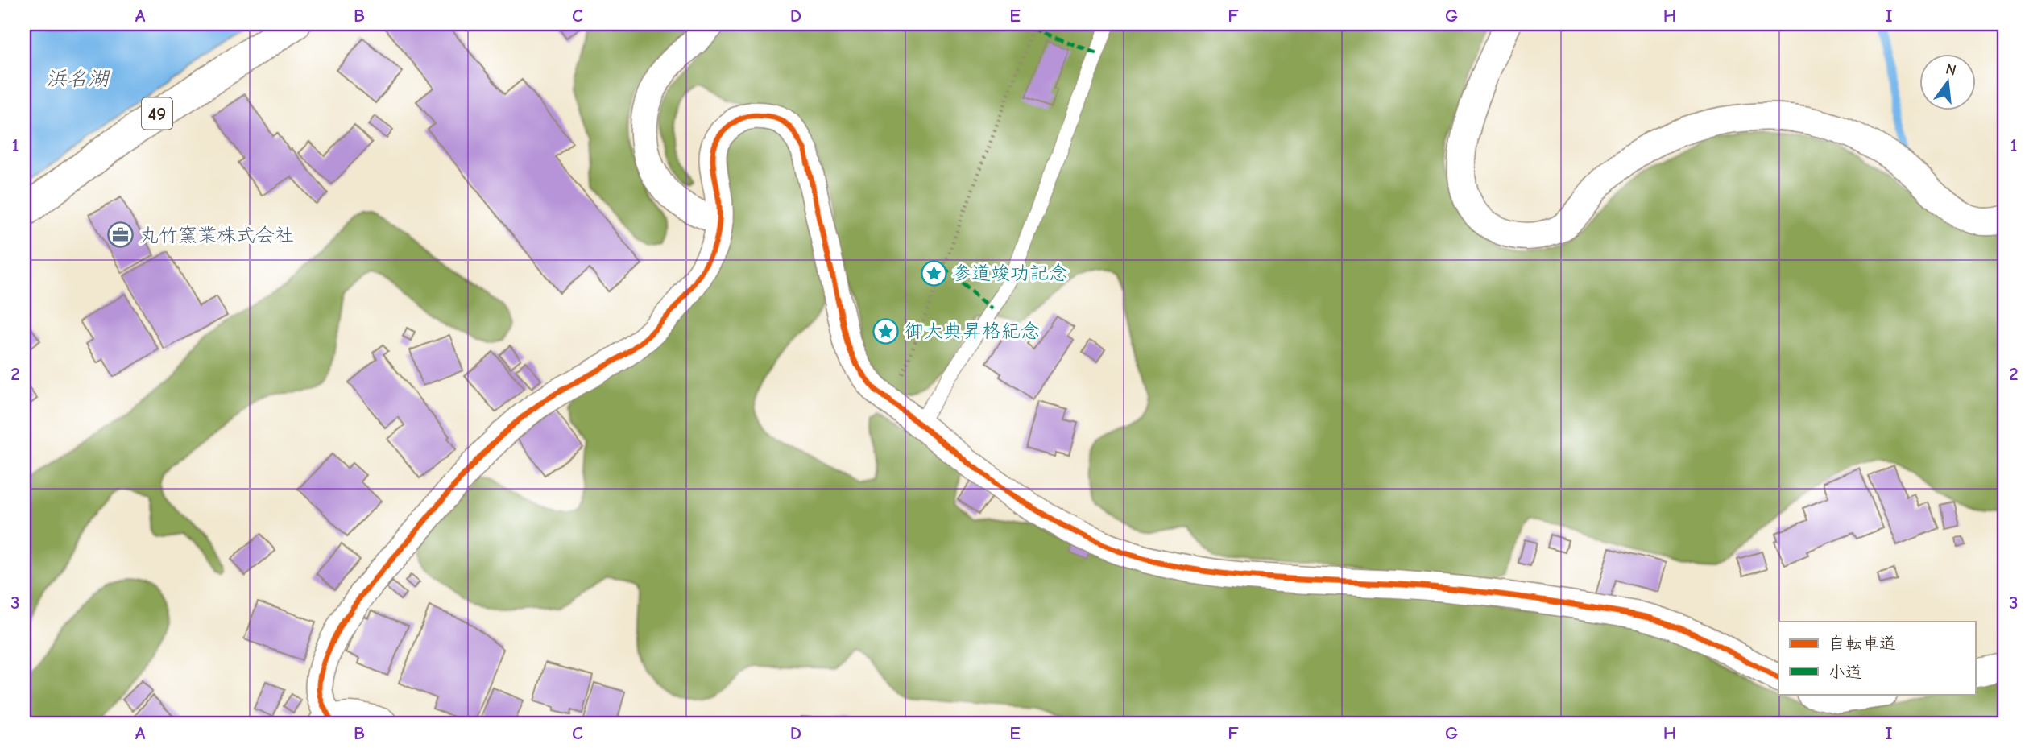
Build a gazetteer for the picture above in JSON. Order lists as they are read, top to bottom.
{
  "streets": {
    "main road": ["49"]
  },
  "water": ["浜名湖"],
  "places": {
    "office": ["丸竹窯業株式会社"],
    "place": ["参道竣功記念", "御大典昇格紀念"]
  },
  "legend": ["自転車道", "小道"],
  "north": "top",
  "grid": {
    "columns": [
      "A",
      "B",
      "C",
      "D",
      "E",
      "F",
      "G",
      "H",
      "I"
    ],
    "rows": ["1", "2", "3"]
  }
}
